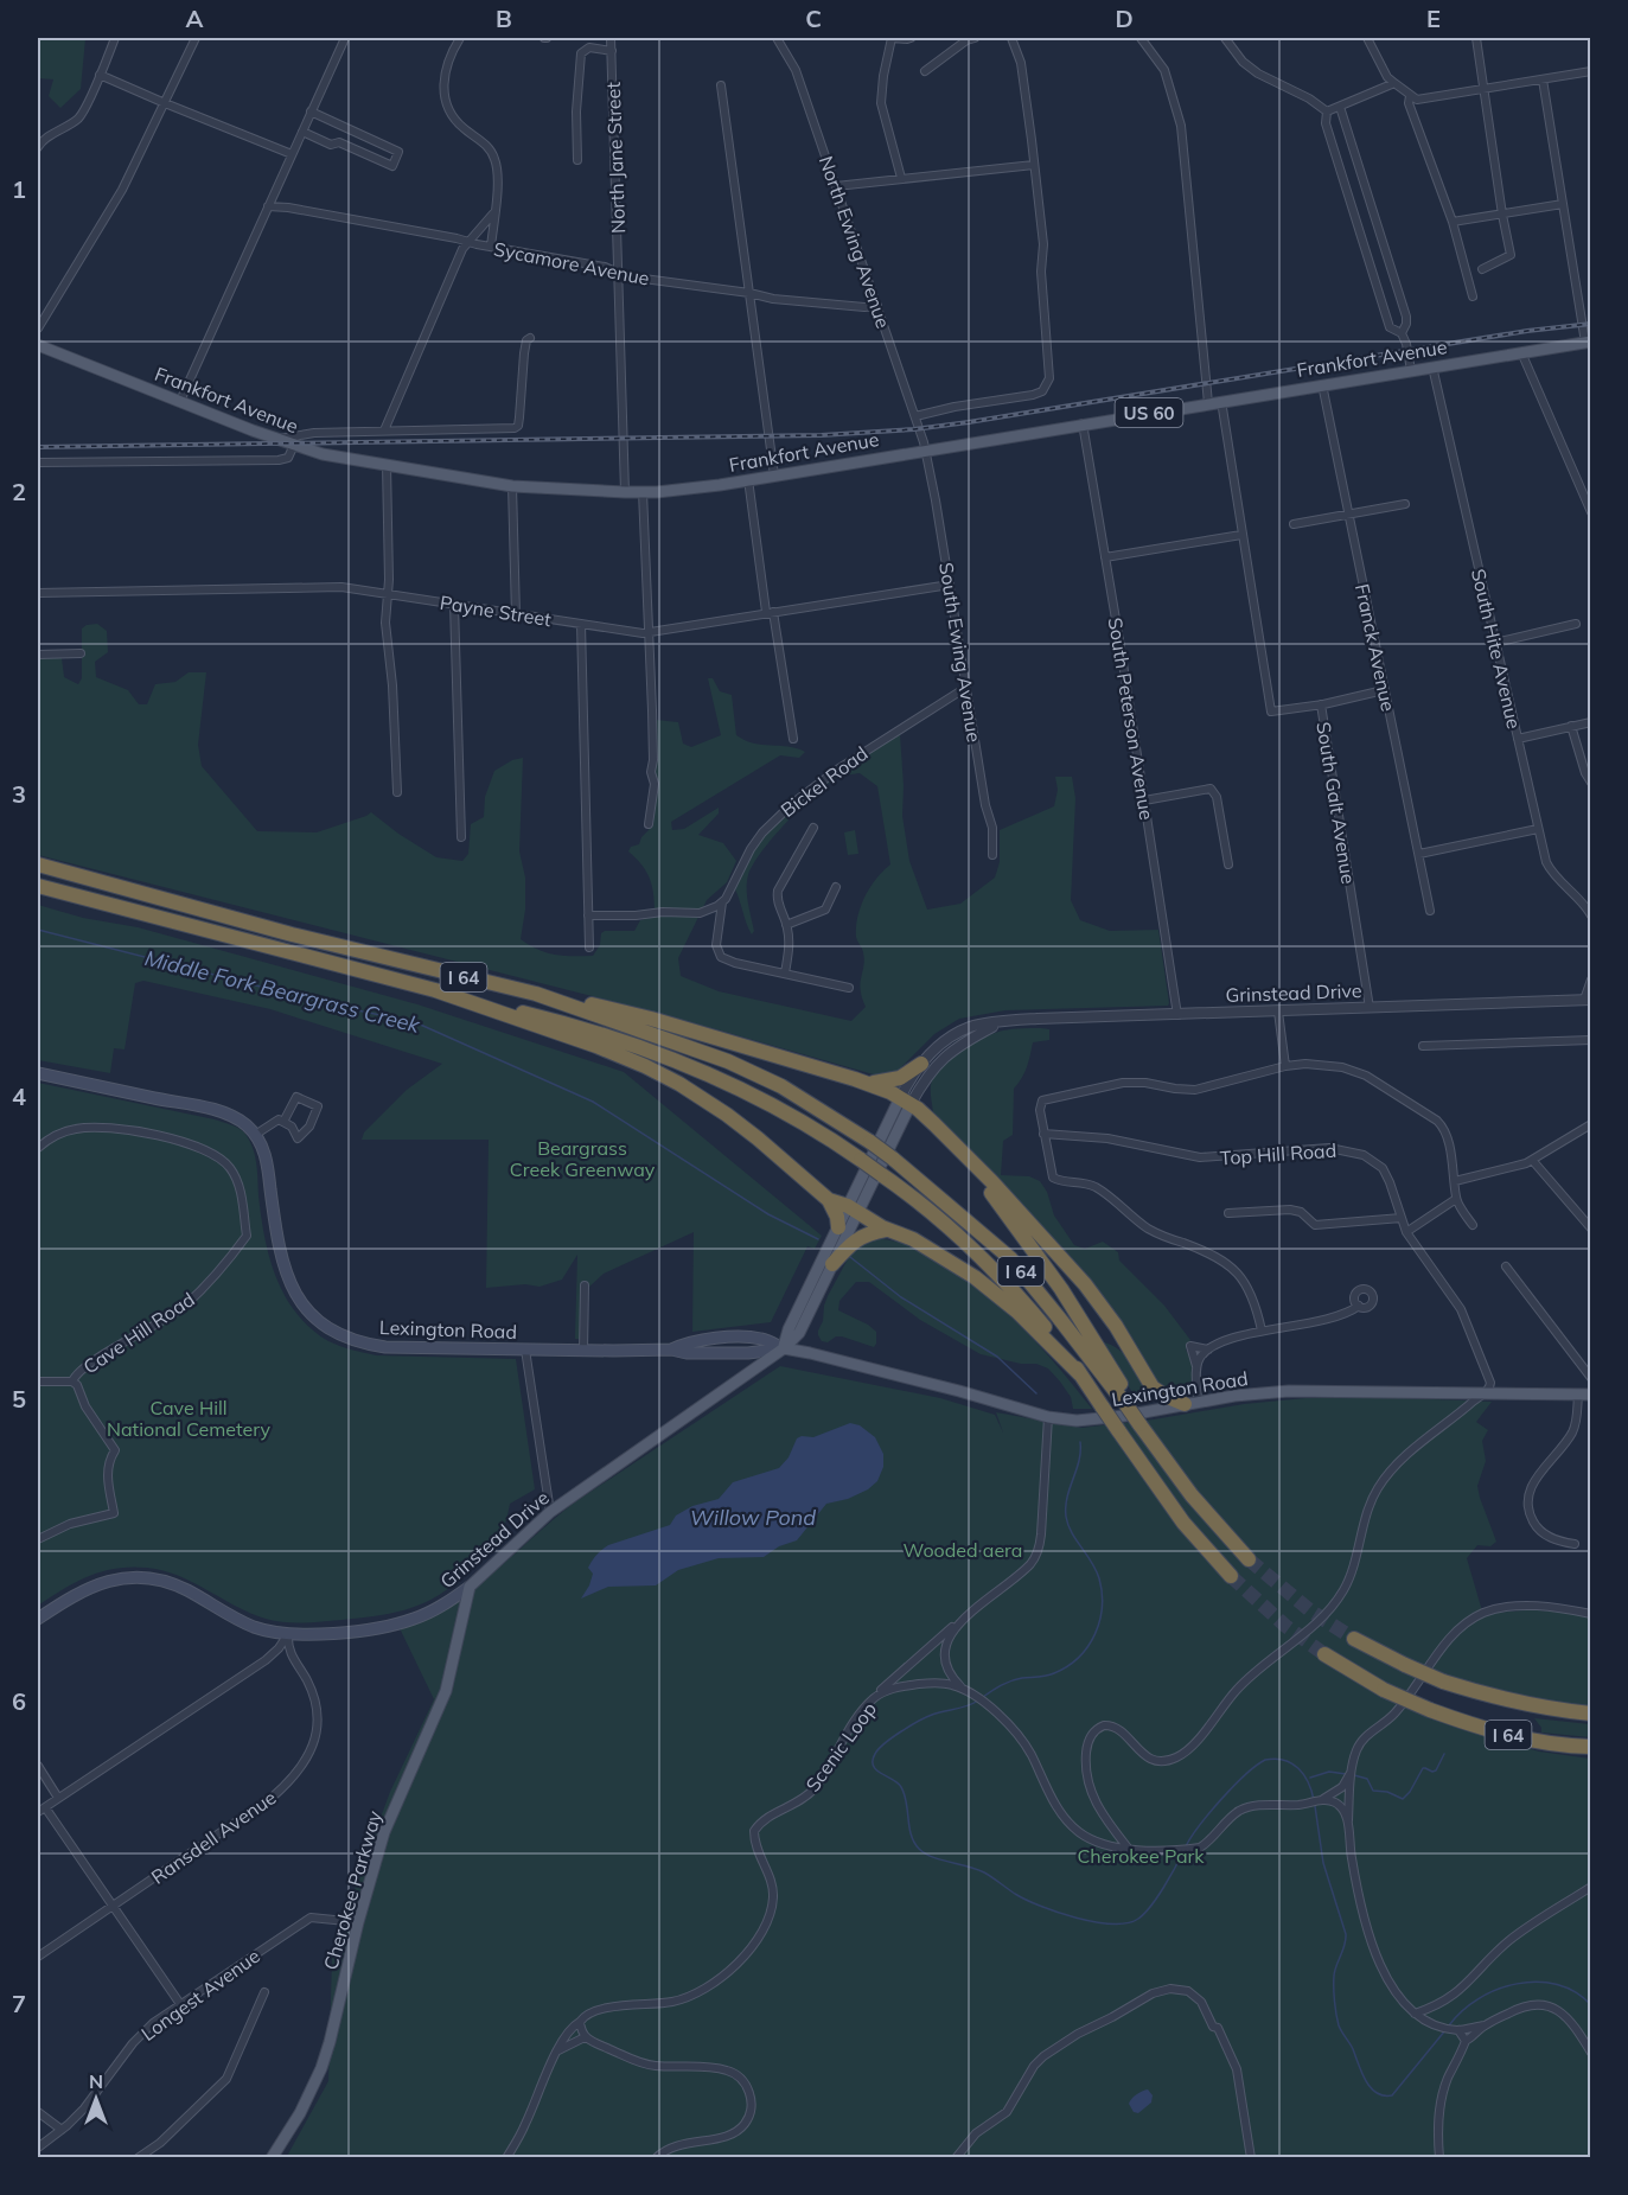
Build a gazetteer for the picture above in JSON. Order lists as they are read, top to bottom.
{
  "streets": {
    "highway": ["I 64"],
    "main road": [
      "Frankfort Avenue",
      "US 60",
      "Grinstead Drive",
      "Lexington Road",
      "Cherokee Parkway"
    ],
    "street": [
      "North Jane Street",
      "North Ewing Avenue",
      "Sycamore Avenue",
      "Payne Street",
      "Franck Avenue",
      "South Hite Avenue",
      "South Ewing Avenue",
      "South Peterson Avenue",
      "Bickel Road",
      "South Galt Avenue",
      "Top Hill Road",
      "Cave Hill Road",
      "Scenic Loop",
      "Ransdell Avenue",
      "Longest Avenue"
    ]
  },
  "crossings": [
    ["North Jane Street", "Sycamore Avenue"],
    ["North Jane Street", "Frankfort Avenue"],
    ["North Ewing Avenue", "Sycamore Avenue"],
    ["North Ewing Avenue", "Frankfort Avenue"],
    ["North Ewing Avenue", "South Ewing Avenue"],
    ["Frankfort Avenue", "Franck Avenue"],
    ["Frankfort Avenue", "South Hite Avenue"],
    ["Frankfort Avenue", "South Ewing Avenue"],
    ["Frankfort Avenue", "South Peterson Avenue"],
    ["Frankfort Avenue", "South Galt Avenue"],
    ["Payne Street", "South Ewing Avenue"],
    ["South Ewing Avenue", "Bickel Road"],
    ["South Peterson Avenue", "Grinstead Drive"],
    ["South Galt Avenue", "Grinstead Drive"],
    ["Grinstead Drive", "Lexington Road"],
    ["Grinstead Drive", "Ransdell Avenue"],
    ["Grinstead Drive", "Cherokee Parkway"],
    ["Top Hill Road", "Lexington Road"],
    ["Cherokee Parkway", "Longest Avenue"]
  ],
  "water": ["Middle Fork Beargrass Creek", "Willow Pond"],
  "parks": [
    "Beargrass Creek Greenway",
    "Cave Hill National Cemetery",
    "Wooded aera",
    "Cherokee Park"
  ],
  "north": "top",
  "grid": {
    "columns": [
      "A",
      "B",
      "C",
      "D",
      "E"
    ],
    "rows": [
      "1",
      "2",
      "3",
      "4",
      "5",
      "6",
      "7"
    ]
  }
}
